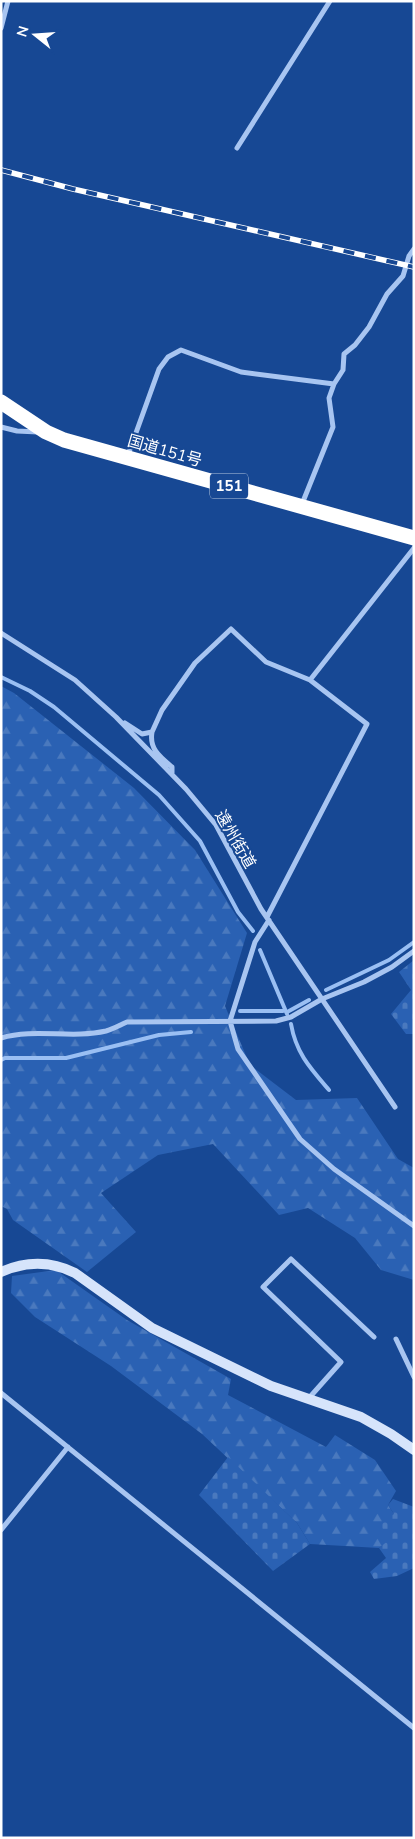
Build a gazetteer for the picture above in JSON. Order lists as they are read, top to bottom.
{
  "streets": {
    "highway": ["国道151号", "151"],
    "street": ["遠州街道"]
  },
  "north": "left"
}
